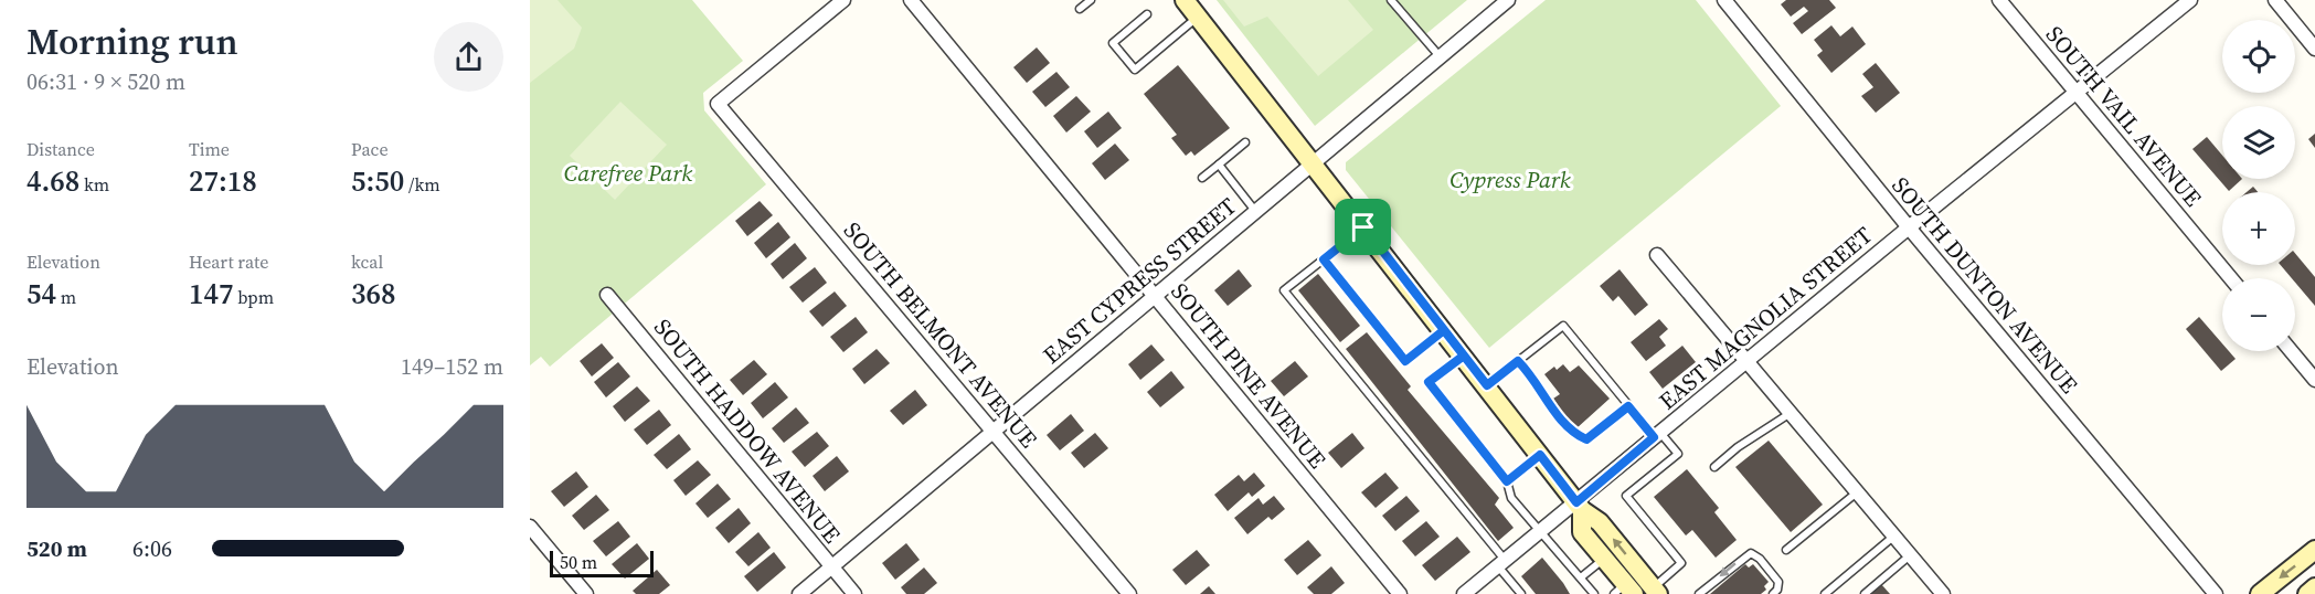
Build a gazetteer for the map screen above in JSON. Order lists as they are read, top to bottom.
{
  "streets": {
    "street": [
      "SOUTH VAIL AVENUE",
      "EAST CYPRESS STREET",
      "SOUTH DUNTON AVENUE",
      "EAST MAGNOLIA STREET",
      "SOUTH BELMONT AVENUE",
      "SOUTH PINE AVENUE",
      "SOUTH HADDOW AVENUE"
    ]
  },
  "crossings": [
    ["SOUTH VAIL AVENUE", "EAST MAGNOLIA STREET"],
    ["EAST CYPRESS STREET", "SOUTH BELMONT AVENUE"],
    ["EAST CYPRESS STREET", "SOUTH PINE AVENUE"],
    ["EAST CYPRESS STREET", "SOUTH HADDOW AVENUE"],
    ["SOUTH DUNTON AVENUE", "EAST MAGNOLIA STREET"]
  ],
  "parks": ["Carefree Park", "Cypress Park"],
  "scale_bar": "50 m",
  "page": {
    "heading": ["Morning run", "06:31 · 9 × 520 m"],
    "map_buttons": ["+", "−"],
    "stats": [
      ["Distance", "4.68 km"],
      ["Time", "27:18"],
      ["Pace", "5:50 /km"],
      ["Elevation", "54 m"],
      ["Heart rate", "147 bpm"],
      ["kcal", "368"]
    ],
    "chart": ["Elevation", "149–152 m"],
    "list": [
      {
        "name": "520 m",
        "note": "6:06"
      }
    ],
    "scale": "50 m"
  }
}
